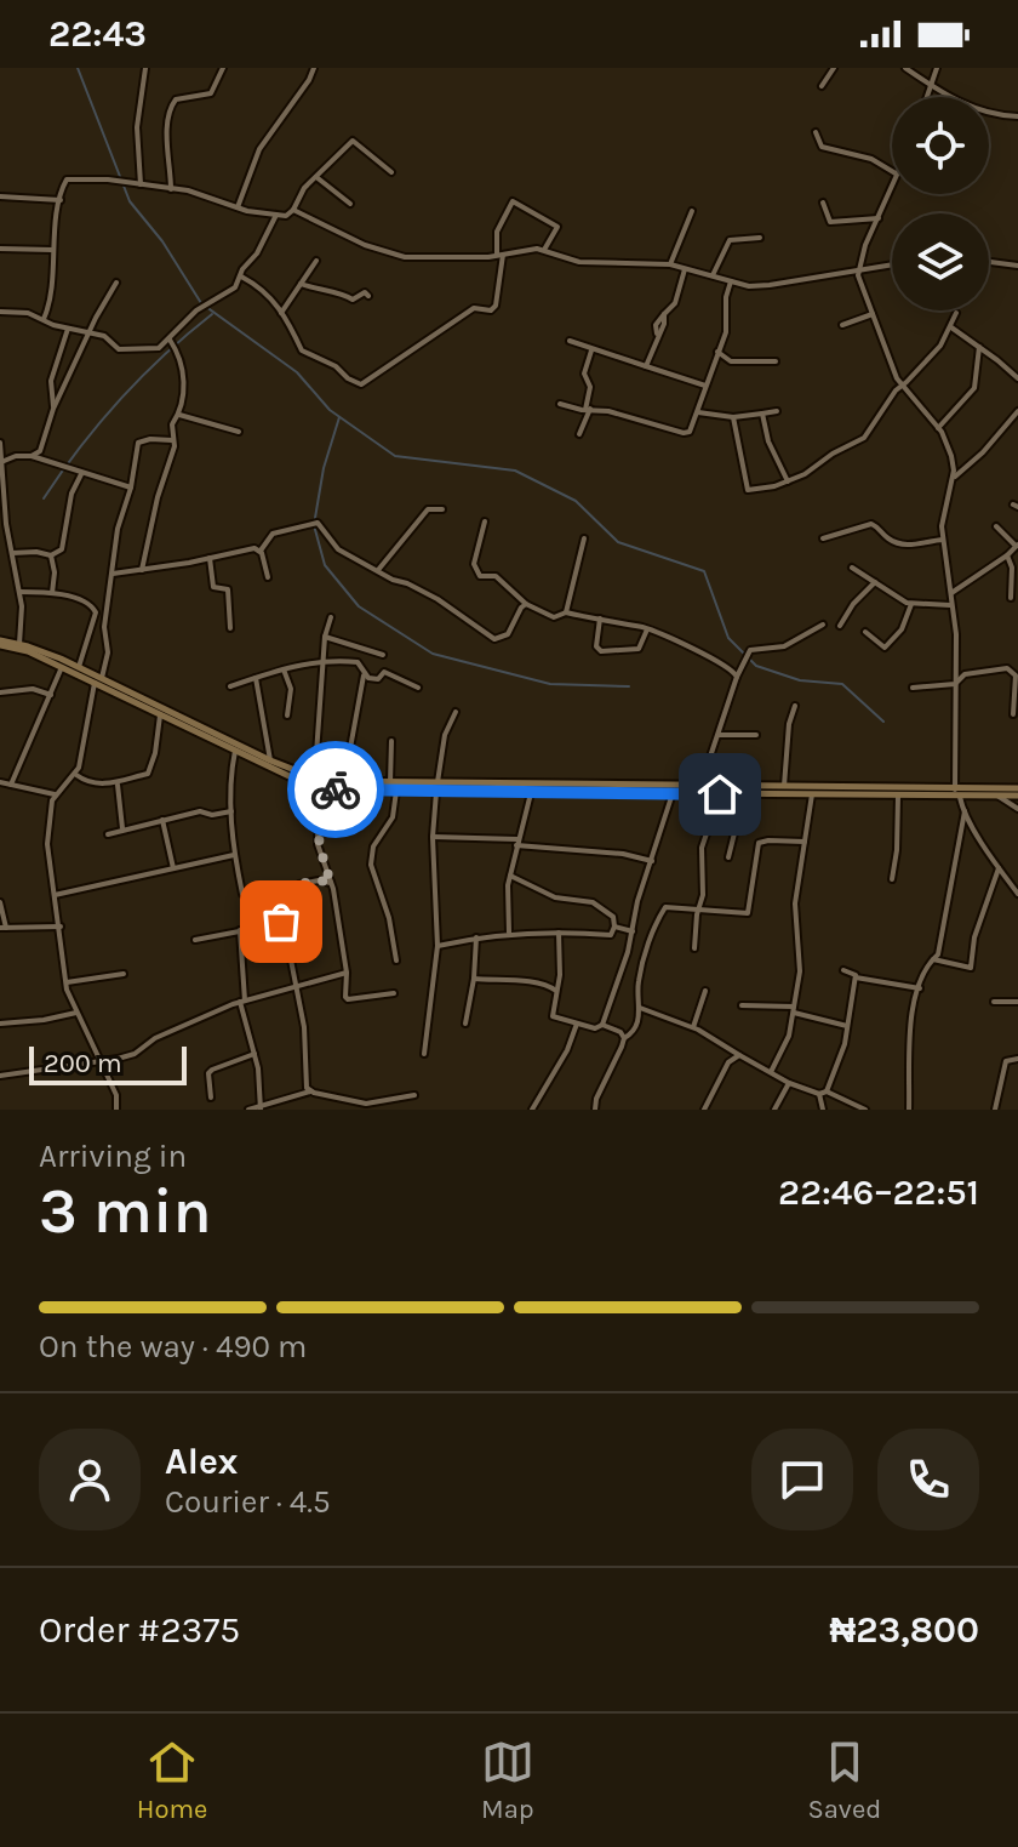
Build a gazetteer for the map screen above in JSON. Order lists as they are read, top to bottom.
{
  "scale_bar": "200 m",
  "page": {
    "status": "22:43",
    "scale": "200 m",
    "heading": ["3 min", "Arriving in", "22:46–22:51"],
    "panel": [
      "Alex",
      "Courier · 4.5",
      "Order #2375",
      "₦23,800"
    ],
    "bar": "On the way · 490 m",
    "tabs": ["Home", "Map", "Saved"]
  }
}
